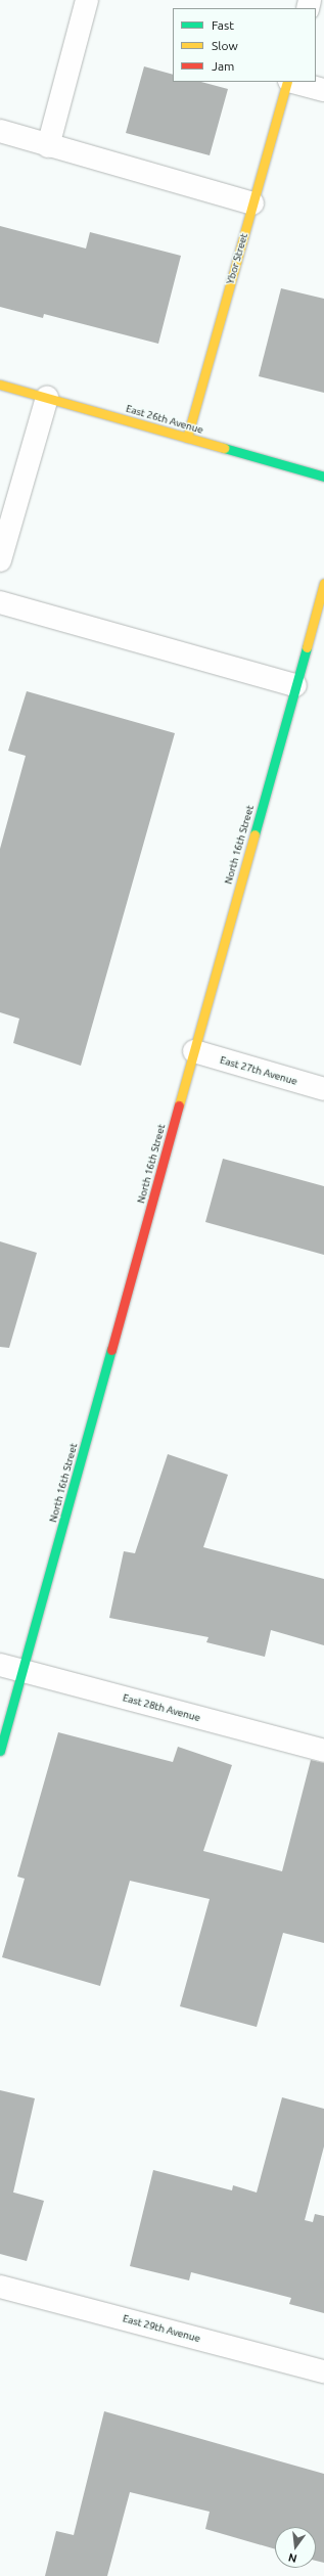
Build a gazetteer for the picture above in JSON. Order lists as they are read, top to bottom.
{
  "streets": {
    "street": [
      "Ybor Street",
      "East 26th Avenue",
      "North 16th Street",
      "East 27th Avenue",
      "East 28th Avenue",
      "East 29th Avenue"
    ]
  },
  "crossings": [
    ["Ybor Street", "East 26th Avenue"],
    ["North 16th Street", "East 27th Avenue"],
    ["North 16th Street", "East 28th Avenue"]
  ],
  "legend": ["Fast", "Slow", "Jam"],
  "north": "bottom"
}
